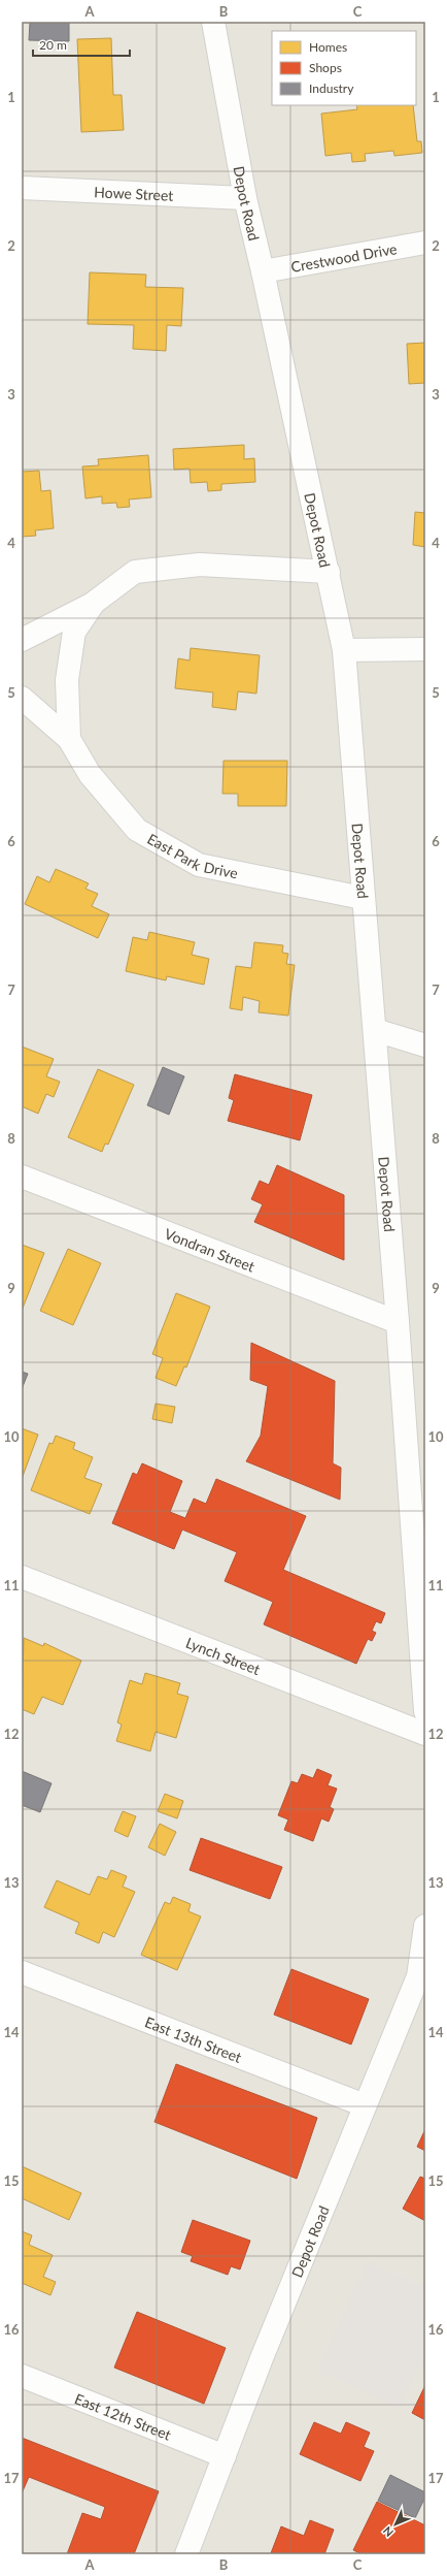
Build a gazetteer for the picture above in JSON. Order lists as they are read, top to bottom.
{
  "streets": {
    "street": [
      "Howe Street",
      "Depot Road",
      "Crestwood Drive",
      "East Park Drive",
      "Vondran Street",
      "Lynch Street",
      "East 13th Street",
      "East 12th Street"
    ]
  },
  "crossings": [
    ["Howe Street", "Depot Road"],
    ["Depot Road", "Crestwood Drive"],
    ["Depot Road", "East Park Drive"],
    ["Depot Road", "Vondran Street"],
    ["Depot Road", "East 13th Street"],
    ["Depot Road", "East 12th Street"]
  ],
  "legend": ["Homes", "Shops", "Industry"],
  "scale_bar": "20 m",
  "north": "bottom left",
  "grid": {
    "columns": ["A", "B", "C"],
    "rows": [
      "1",
      "2",
      "3",
      "4",
      "5",
      "6",
      "7",
      "8",
      "9",
      "10",
      "11",
      "12",
      "13",
      "14",
      "15",
      "16",
      "17"
    ]
  }
}
